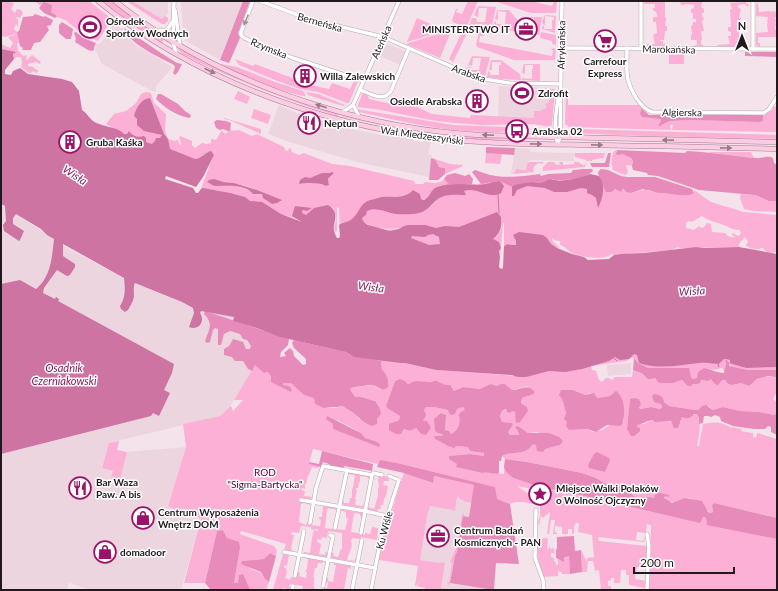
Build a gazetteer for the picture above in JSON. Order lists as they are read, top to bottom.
{
  "streets": {
    "main road": ["Wał Miedzeszyński"],
    "street": [
      "Berneńska",
      "Ateńska",
      "Afrykańska",
      "Rzymska",
      "Marokańska",
      "Arabska",
      "Algierska",
      "Ku Wiśle"
    ]
  },
  "crossings": [
    ["Berneńska", "Ateńska"],
    ["Berneńska", "Arabska"],
    ["Ateńska", "Rzymska"],
    ["Ateńska", "Arabska"],
    ["Ateńska", "Wał Miedzeszyński"],
    ["Afrykańska", "Marokańska"],
    ["Afrykańska", "Arabska"],
    ["Afrykańska", "Wał Miedzeszyński"],
    ["Marokańska", "Algierska"]
  ],
  "one_way": ["Rzymska"],
  "water": ["Wisła", "Osadnik Czerniakowski"],
  "parks": ["ROD \"Sigma-Bartycka\""],
  "places": {
    "sports": ["Ośrodek Sportów Wodnych", "Zdrofit"],
    "office": ["MINISTERSTWO IT", "Centrum Badań Kosmicznych - PAN"],
    "supermarket": ["Carrefour Express"],
    "building": ["Willa Zalewskich", "Osiedle Arabska", "Gruba Kaśka"],
    "restaurant": ["Neptun", "Bar Waza Paw. A bis"],
    "bus stop": ["Arabska 02"],
    "place": ["Miejsce Walki Polaków o Wolność Ojczyzny"],
    "shop": ["Centrum Wyposażenia Wnętrz DOM", "domadoor"]
  },
  "scale_bar": "200 m",
  "north": "top"
}
